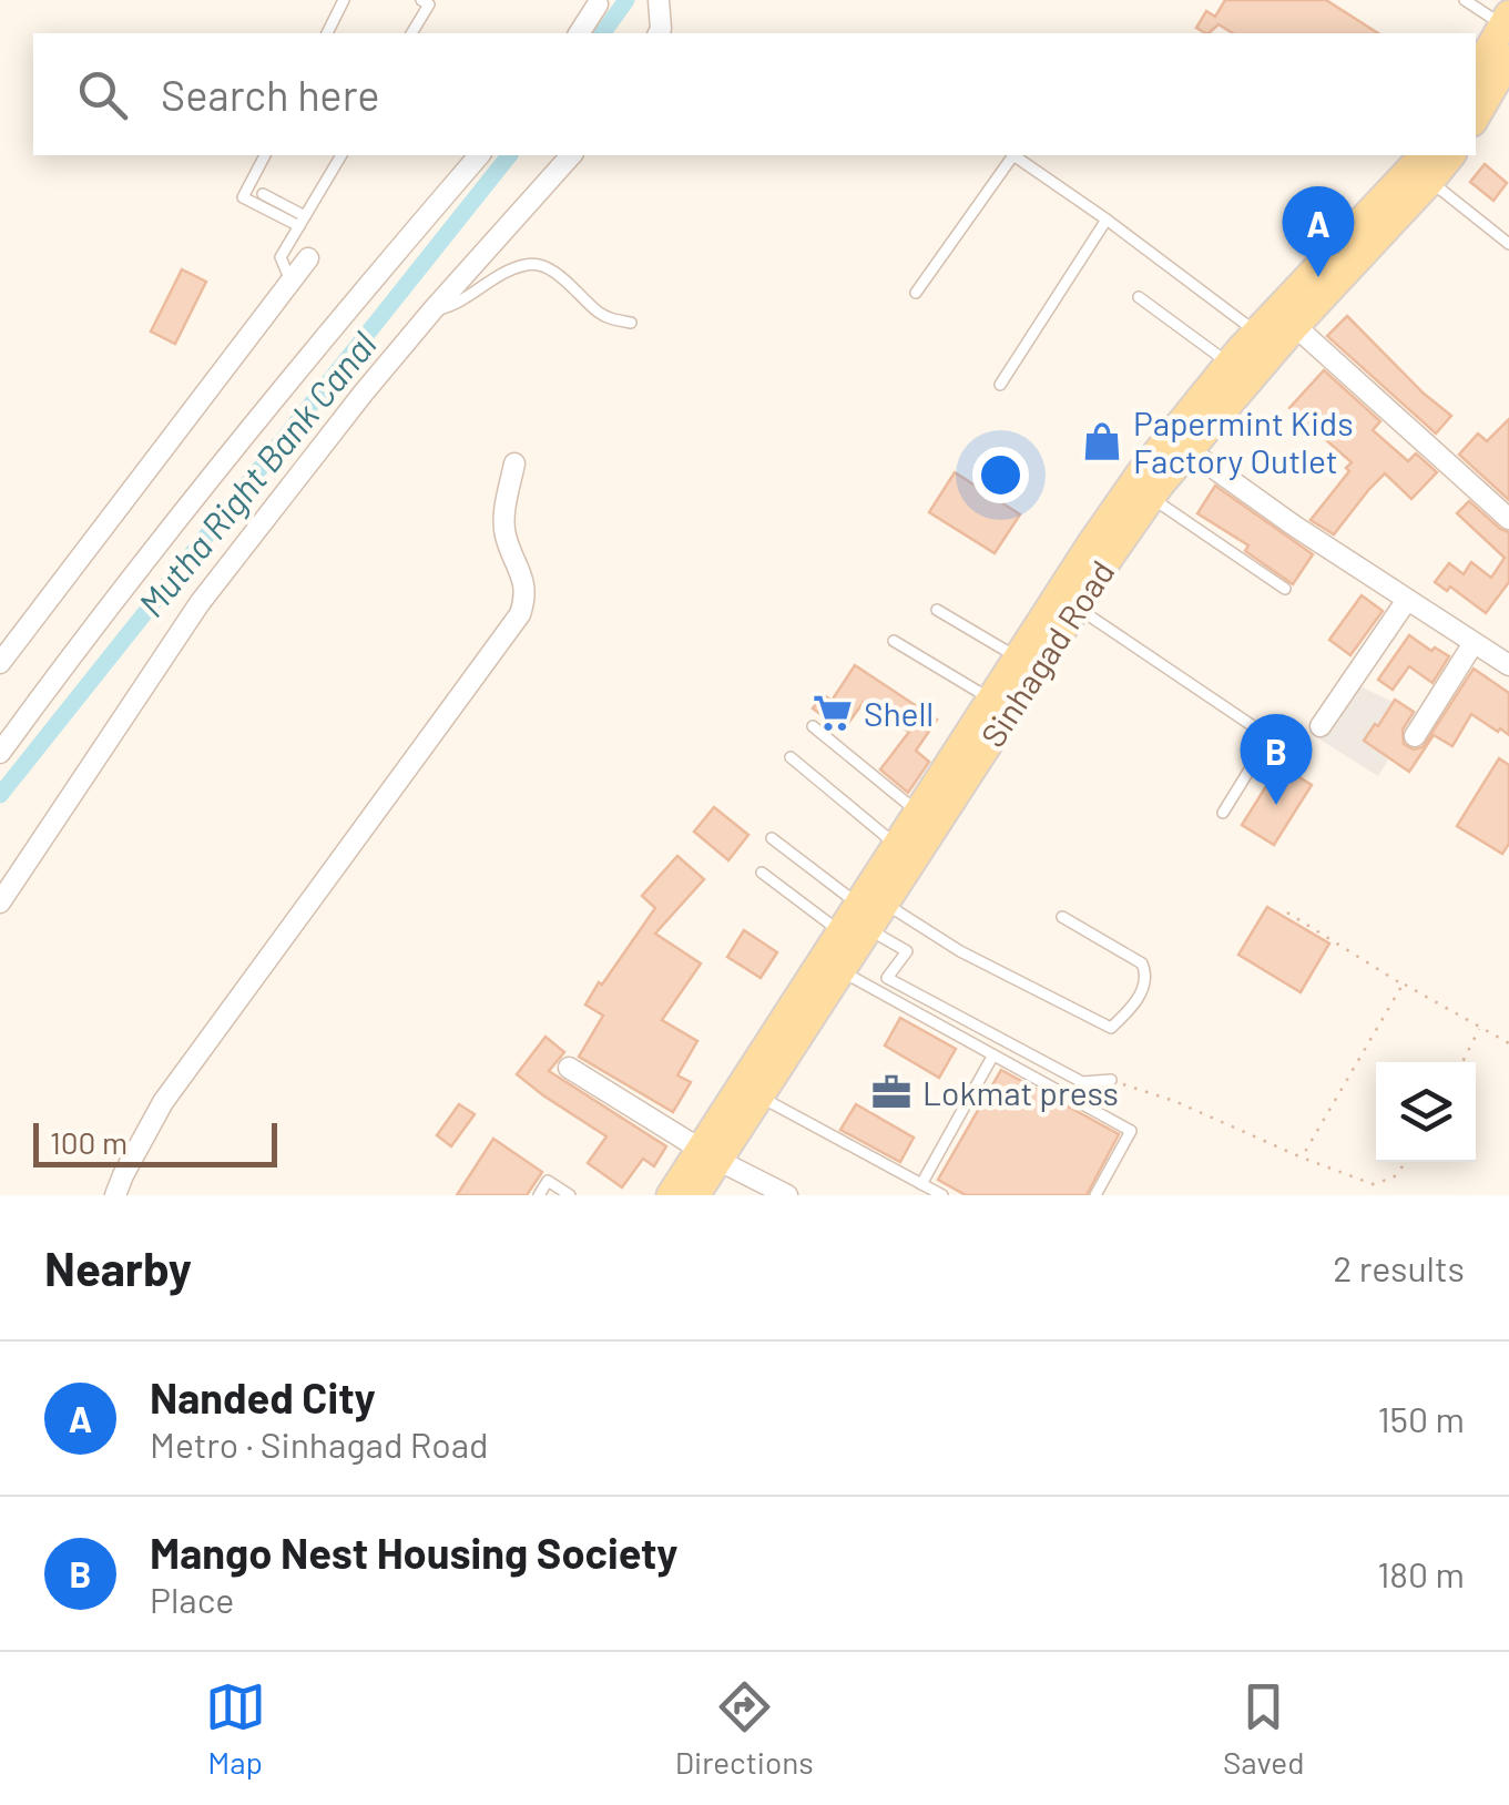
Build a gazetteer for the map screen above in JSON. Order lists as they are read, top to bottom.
{
  "streets": {
    "main road": ["Sinhagad Road"]
  },
  "water": ["Mutha Right Bank Canal"],
  "places": {
    "shop": ["Papermint Kids Factory Outlet"],
    "supermarket": ["Shell"],
    "office": ["Lokmat press"]
  },
  "scale_bar": "100 m",
  "page": {
    "search": "Search here",
    "pins": ["A", "B"],
    "scale": "100 m",
    "heading": ["Nearby", "2 results"],
    "list": [
      {
        "mark": "A",
        "name": "Nanded City",
        "note": "Metro · Sinhagad Road",
        "value": "150 m"
      },
      {
        "mark": "B",
        "name": "Mango Nest Housing Society",
        "note": "Place",
        "value": "180 m"
      }
    ],
    "nav": ["Map", "Directions", "Saved"]
  }
}
